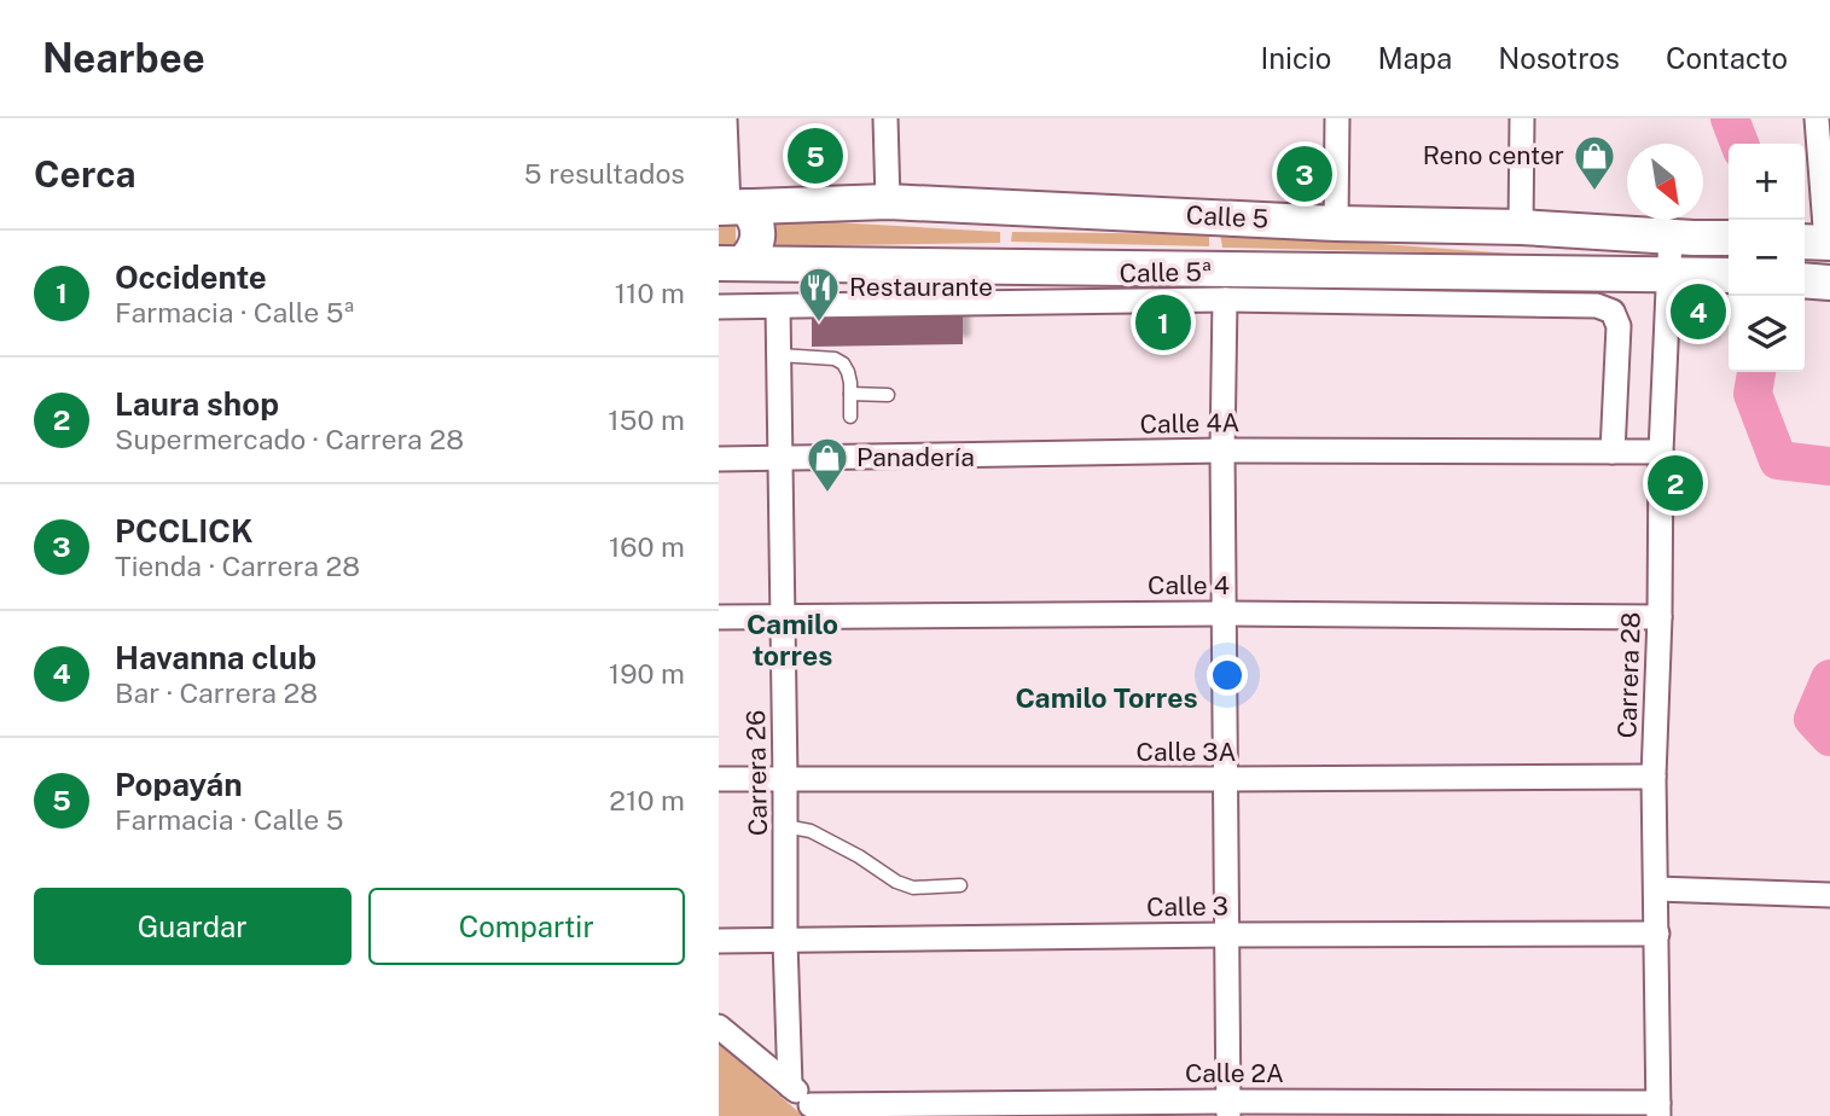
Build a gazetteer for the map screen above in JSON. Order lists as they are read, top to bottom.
{
  "streets": {
    "main road": ["Calle 5"],
    "street": [
      "Calle 5ª",
      "Calle 4A",
      "Calle 4",
      "Carrera 28",
      "Calle 3A",
      "Carrera 26",
      "Calle 3",
      "Calle 2A"
    ]
  },
  "crossings": [
    ["Calle 5", "Carrera 28"],
    ["Calle 5ª", "Calle 4A"],
    ["Calle 5ª", "Carrera 26"],
    ["Calle 4A", "Carrera 28"],
    ["Calle 4A", "Carrera 26"],
    ["Calle 4", "Carrera 28"],
    ["Calle 4", "Carrera 26"],
    ["Carrera 28", "Calle 3A"],
    ["Carrera 28", "Calle 3"],
    ["Carrera 28", "Calle 2A"],
    ["Calle 3A", "Carrera 26"],
    ["Carrera 26", "Calle 3"]
  ],
  "districts": ["Camilo torres", "Camilo Torres"],
  "places": {
    "shop": ["Reno center", "Panadería"],
    "restaurant": ["Restaurante"]
  },
  "north": "bottom right",
  "page": {
    "header": "Nearbee",
    "nav": [
      "Inicio",
      "Mapa",
      "Nosotros",
      "Contacto"
    ],
    "heading": ["Cerca", "5 resultados"],
    "pins": [
      "5",
      "3",
      "4",
      "1",
      "2"
    ],
    "map_buttons": ["+", "−"],
    "list": [
      {
        "mark": "1",
        "name": "Occidente",
        "note": "Farmacia · Calle 5ª",
        "value": "110 m"
      },
      {
        "mark": "2",
        "name": "Laura shop",
        "note": "Supermercado · Carrera 28",
        "value": "150 m"
      },
      {
        "mark": "3",
        "name": "PCCLICK",
        "note": "Tienda · Carrera 28",
        "value": "160 m"
      },
      {
        "mark": "4",
        "name": "Havanna club",
        "note": "Bar · Carrera 28",
        "value": "190 m"
      },
      {
        "mark": "5",
        "name": "Popayán",
        "note": "Farmacia · Calle 5",
        "value": "210 m"
      }
    ],
    "buttons": ["Guardar", "Compartir"]
  }
}
